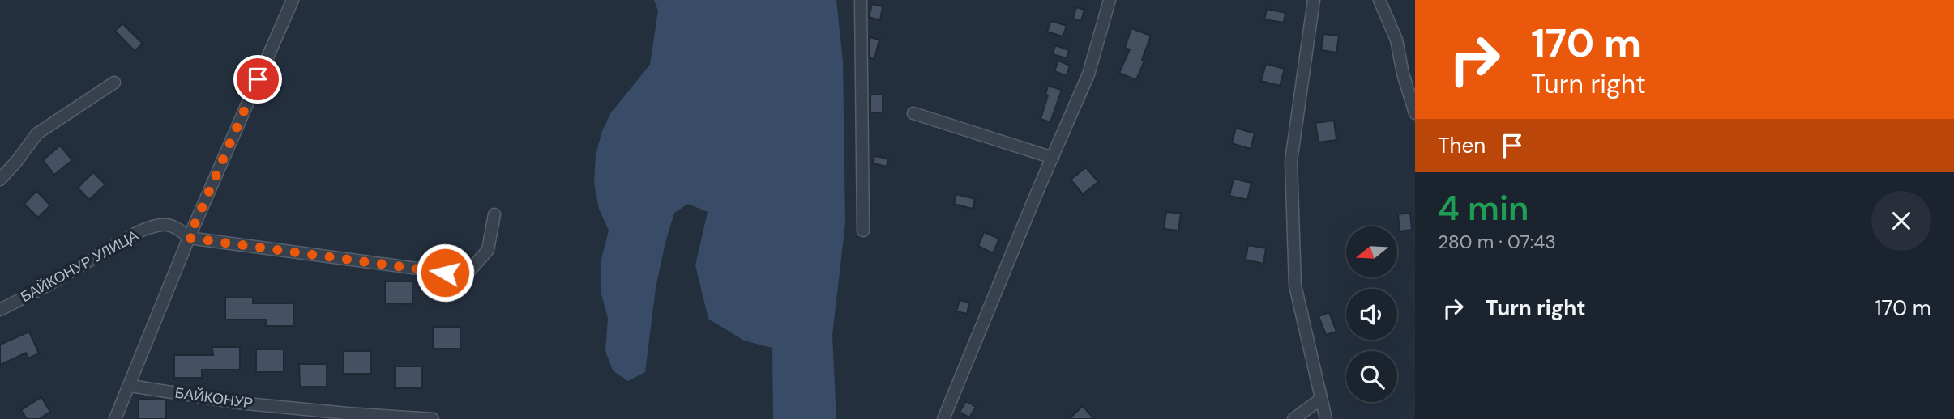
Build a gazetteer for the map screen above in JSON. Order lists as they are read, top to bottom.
{
  "streets": {
    "street": ["БАЙКОНУР УЛИЦА", "БАЙКОНУР"]
  },
  "north": "left",
  "page": {
    "turn": ["170 m", "Turn right"],
    "then": "Then",
    "heading": ["4 min", "280 m · 07:43"],
    "list": [
      {
        "name": "Turn right",
        "value": "170 m"
      }
    ]
  }
}
